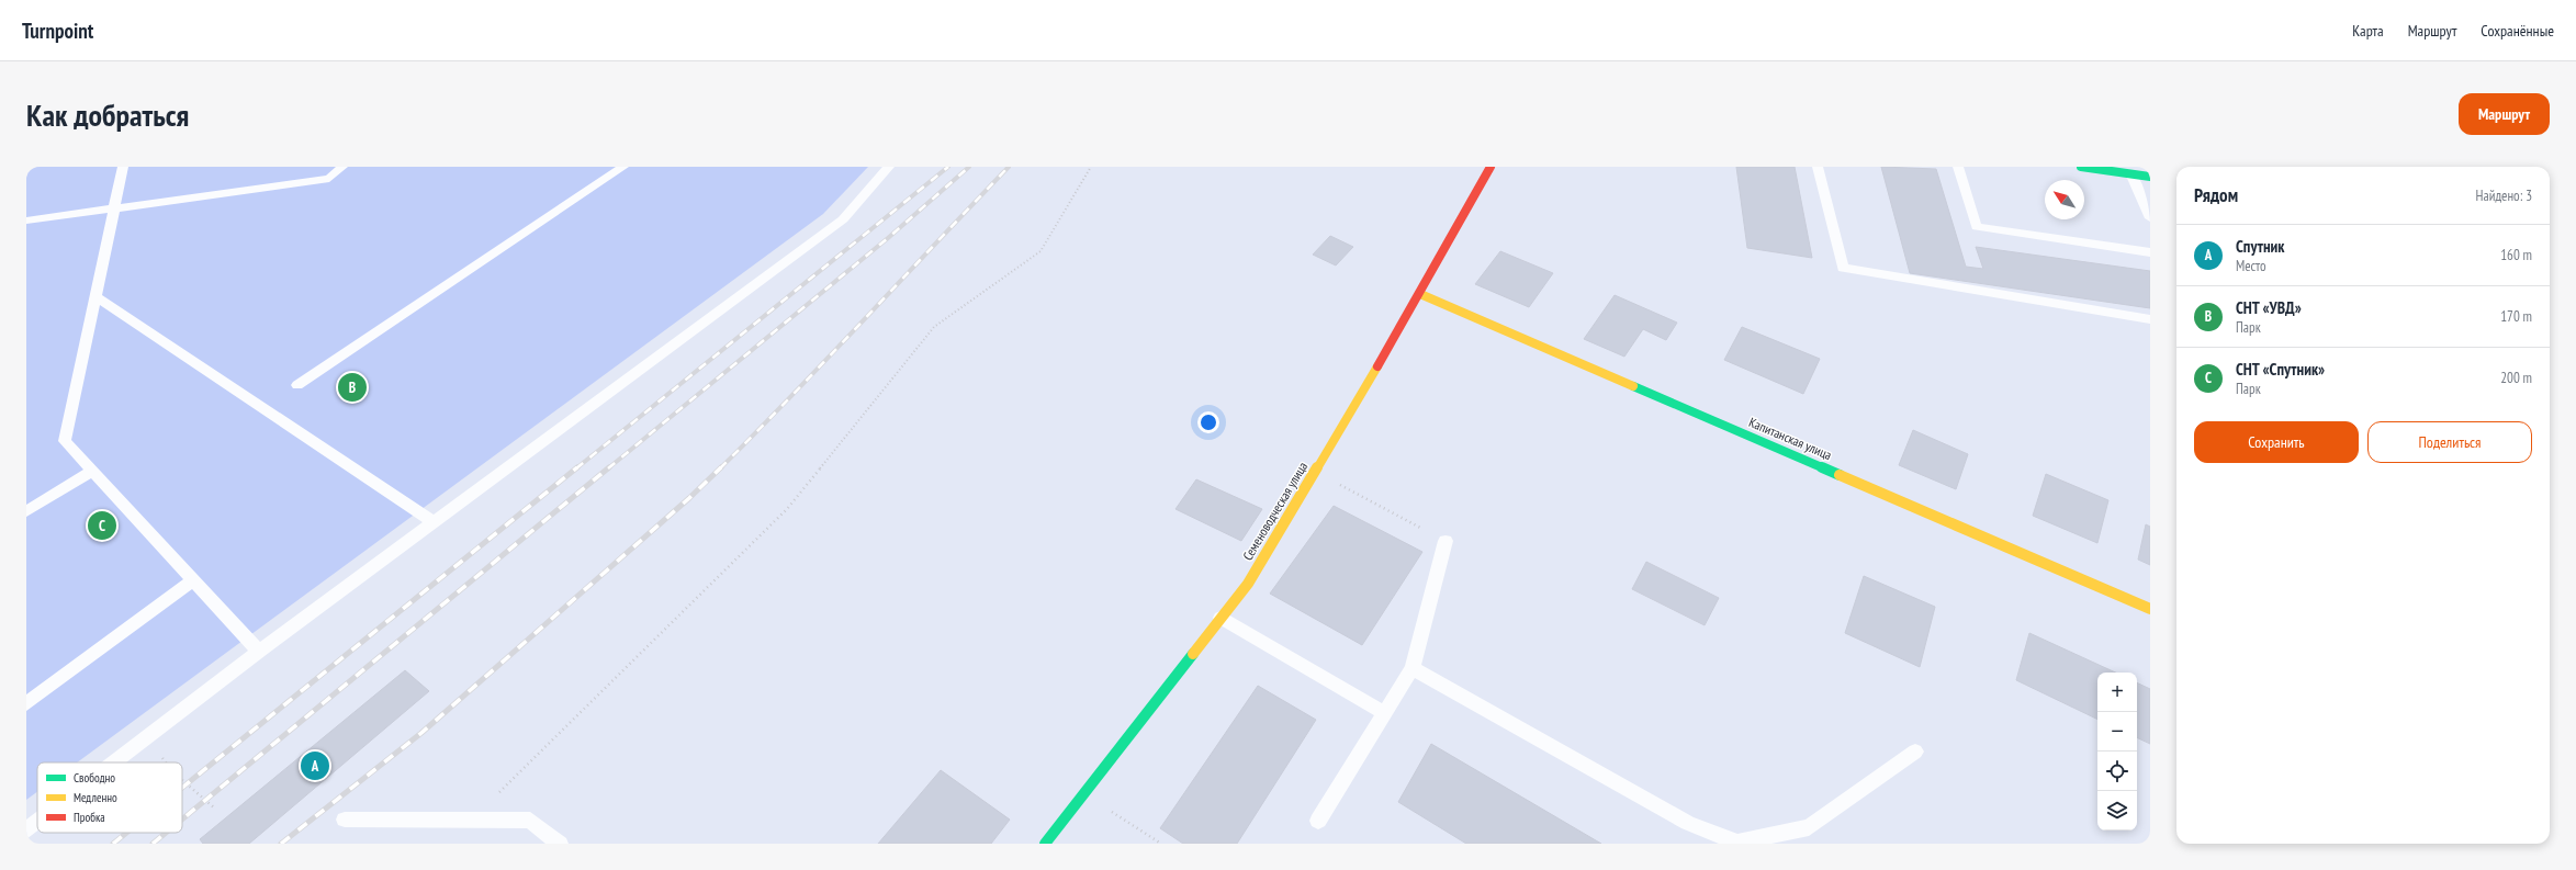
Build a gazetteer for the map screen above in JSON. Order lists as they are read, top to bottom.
{
  "streets": {
    "street": ["Капитанская улица", "Семеноводческая улица"]
  },
  "crossings": [
    ["Капитанская улица", "Семеноводческая улица"]
  ],
  "legend": ["Свободно", "Медленно", "Пробка"],
  "north": "top left",
  "page": {
    "header": "Turnpoint",
    "nav": ["Карта", "Маршрут", "Сохранённые"],
    "buttons": [
      "Маршрут",
      ["Сохранить", "Поделиться"]
    ],
    "title": "Как добраться",
    "heading": ["Рядом", "Найдено: 3"],
    "list": [
      {
        "mark": "A",
        "name": "Спутник",
        "note": "Место",
        "value": "160 m"
      },
      {
        "mark": "B",
        "name": "СНТ «УВД»",
        "note": "Парк",
        "value": "170 m"
      },
      {
        "mark": "C",
        "name": "СНТ «Спутник»",
        "note": "Парк",
        "value": "200 m"
      }
    ],
    "pins": ["B", "C", "A"],
    "map_buttons": ["+", "−"]
  }
}
